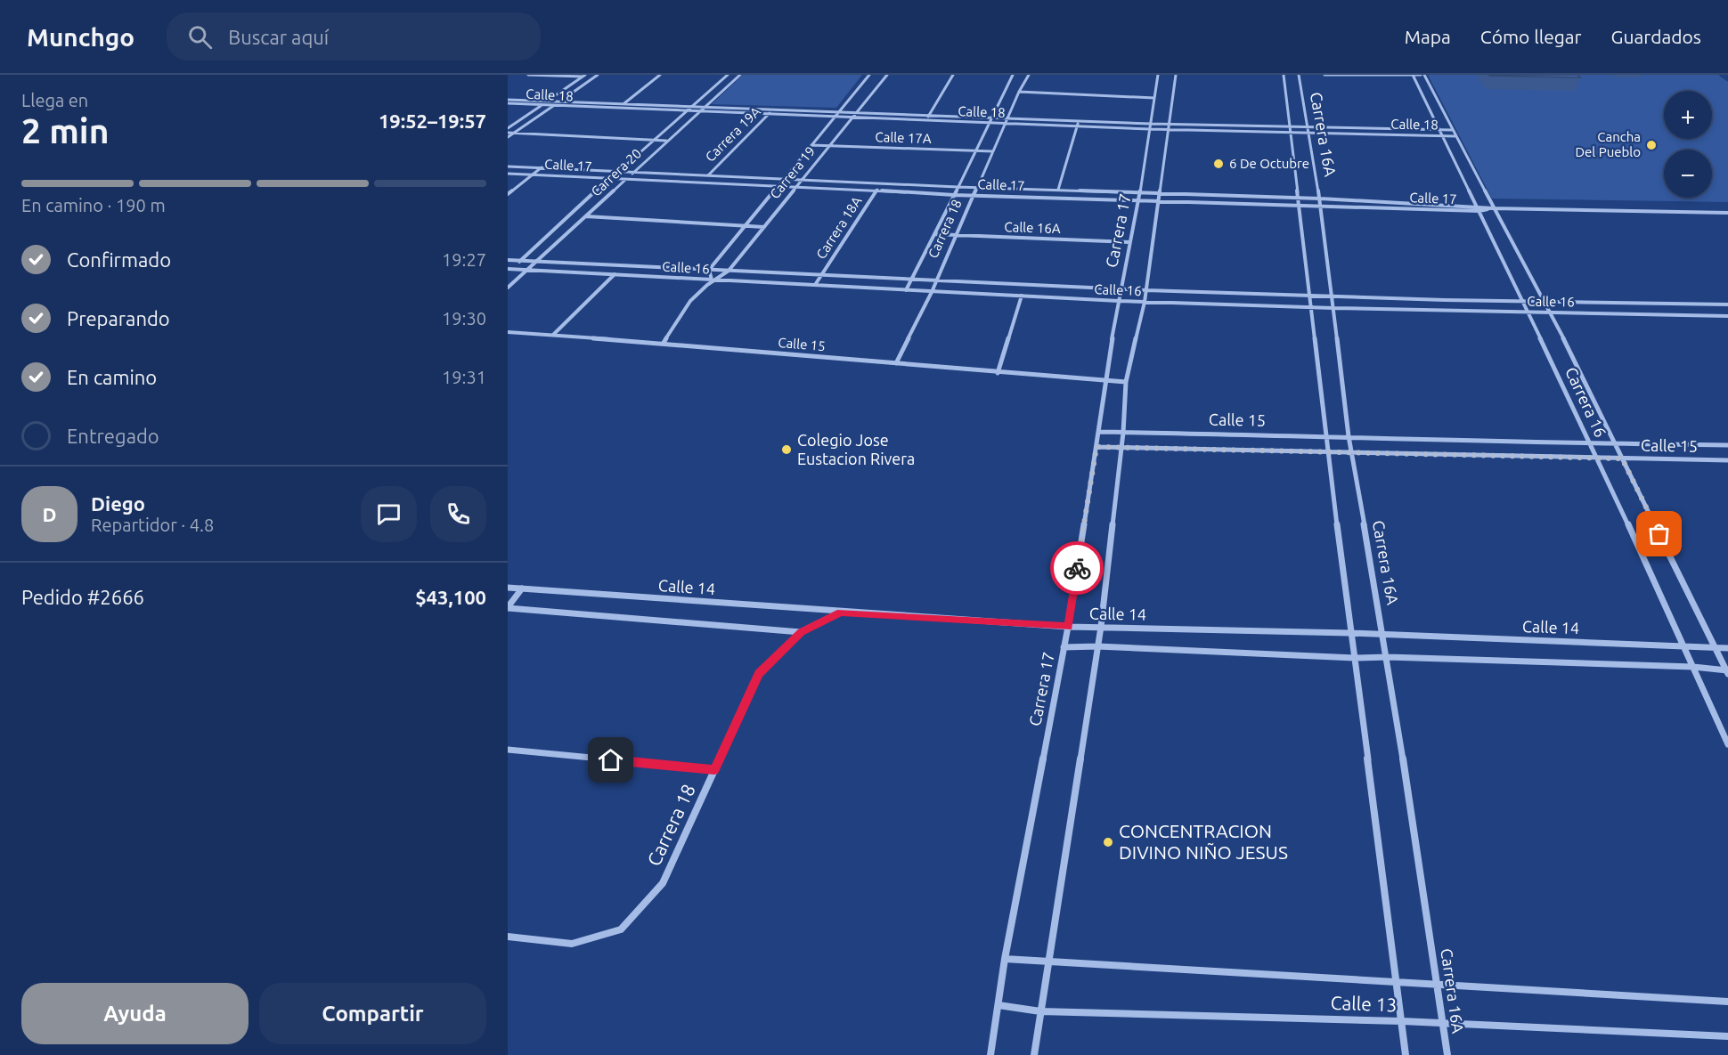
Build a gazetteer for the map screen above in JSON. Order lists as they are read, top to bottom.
{
  "streets": {
    "street": [
      "Calle 18",
      "Carrera 19A",
      "Carrera 16A",
      "Calle 17A",
      "Calle 17",
      "Carrera 20",
      "Carrera 19",
      "Carrera 18A",
      "Calle 16A",
      "Carrera 18",
      "Carrera 17",
      "Calle 16",
      "Calle 15",
      "Carrera 16",
      "Calle 14",
      "Calle 13"
    ]
  },
  "crossings": [
    ["Calle 18", "Carrera 19A"],
    ["Calle 18", "Carrera 16A"],
    ["Calle 18", "Carrera 20"],
    ["Calle 18", "Carrera 19"],
    ["Calle 18", "Carrera 18"],
    ["Calle 18", "Carrera 17"],
    ["Calle 18", "Carrera 16"],
    ["Carrera 19A", "Calle 17"],
    ["Carrera 16A", "Calle 17"],
    ["Carrera 16A", "Calle 16"],
    ["Carrera 16A", "Calle 15"],
    ["Carrera 16A", "Calle 14"],
    ["Carrera 16A", "Calle 13"],
    ["Calle 17A", "Carrera 19"],
    ["Calle 17A", "Carrera 18"],
    ["Calle 17", "Carrera 20"],
    ["Calle 17", "Carrera 19"],
    ["Calle 17", "Carrera 18A"],
    ["Calle 17", "Carrera 18"],
    ["Calle 17", "Carrera 17"],
    ["Calle 17", "Carrera 16"],
    ["Carrera 20", "Calle 16"],
    ["Carrera 19", "Calle 16"],
    ["Carrera 19", "Calle 15"],
    ["Carrera 18A", "Calle 16"],
    ["Calle 16A", "Carrera 18"],
    ["Calle 16A", "Carrera 17"],
    ["Carrera 18", "Calle 16"],
    ["Carrera 18", "Calle 15"],
    ["Carrera 18", "Calle 14"],
    ["Carrera 17", "Calle 16"],
    ["Carrera 17", "Calle 15"],
    ["Carrera 17", "Calle 14"],
    ["Carrera 17", "Calle 13"],
    ["Calle 16", "Carrera 16"],
    ["Calle 15", "Carrera 16"],
    ["Carrera 16", "Calle 14"]
  ],
  "places": [
    "Cancha Del Pueblo",
    "6 De Octubre",
    "Colegio Jose Eustacion Rivera",
    "CONCENTRACION DIVINO NIÑO JESUS"
  ],
  "page": {
    "header": "Munchgo",
    "search": "Buscar aquí",
    "nav": ["Mapa", "Cómo llegar", "Guardados"],
    "heading": ["2 min", "Llega en", "19:52–19:57"],
    "panel": [
      "Diego",
      "Repartidor · 4.8",
      "Pedido #2666",
      "$43,100"
    ],
    "map_buttons": ["+", "−"],
    "bar": "En camino · 190 m",
    "list": [
      ["Confirmado", "19:27"],
      ["Preparando", "19:30"],
      ["En camino", "19:31"],
      "Entregado"
    ],
    "round": "D",
    "buttons": ["Ayuda", "Compartir"]
  }
}
